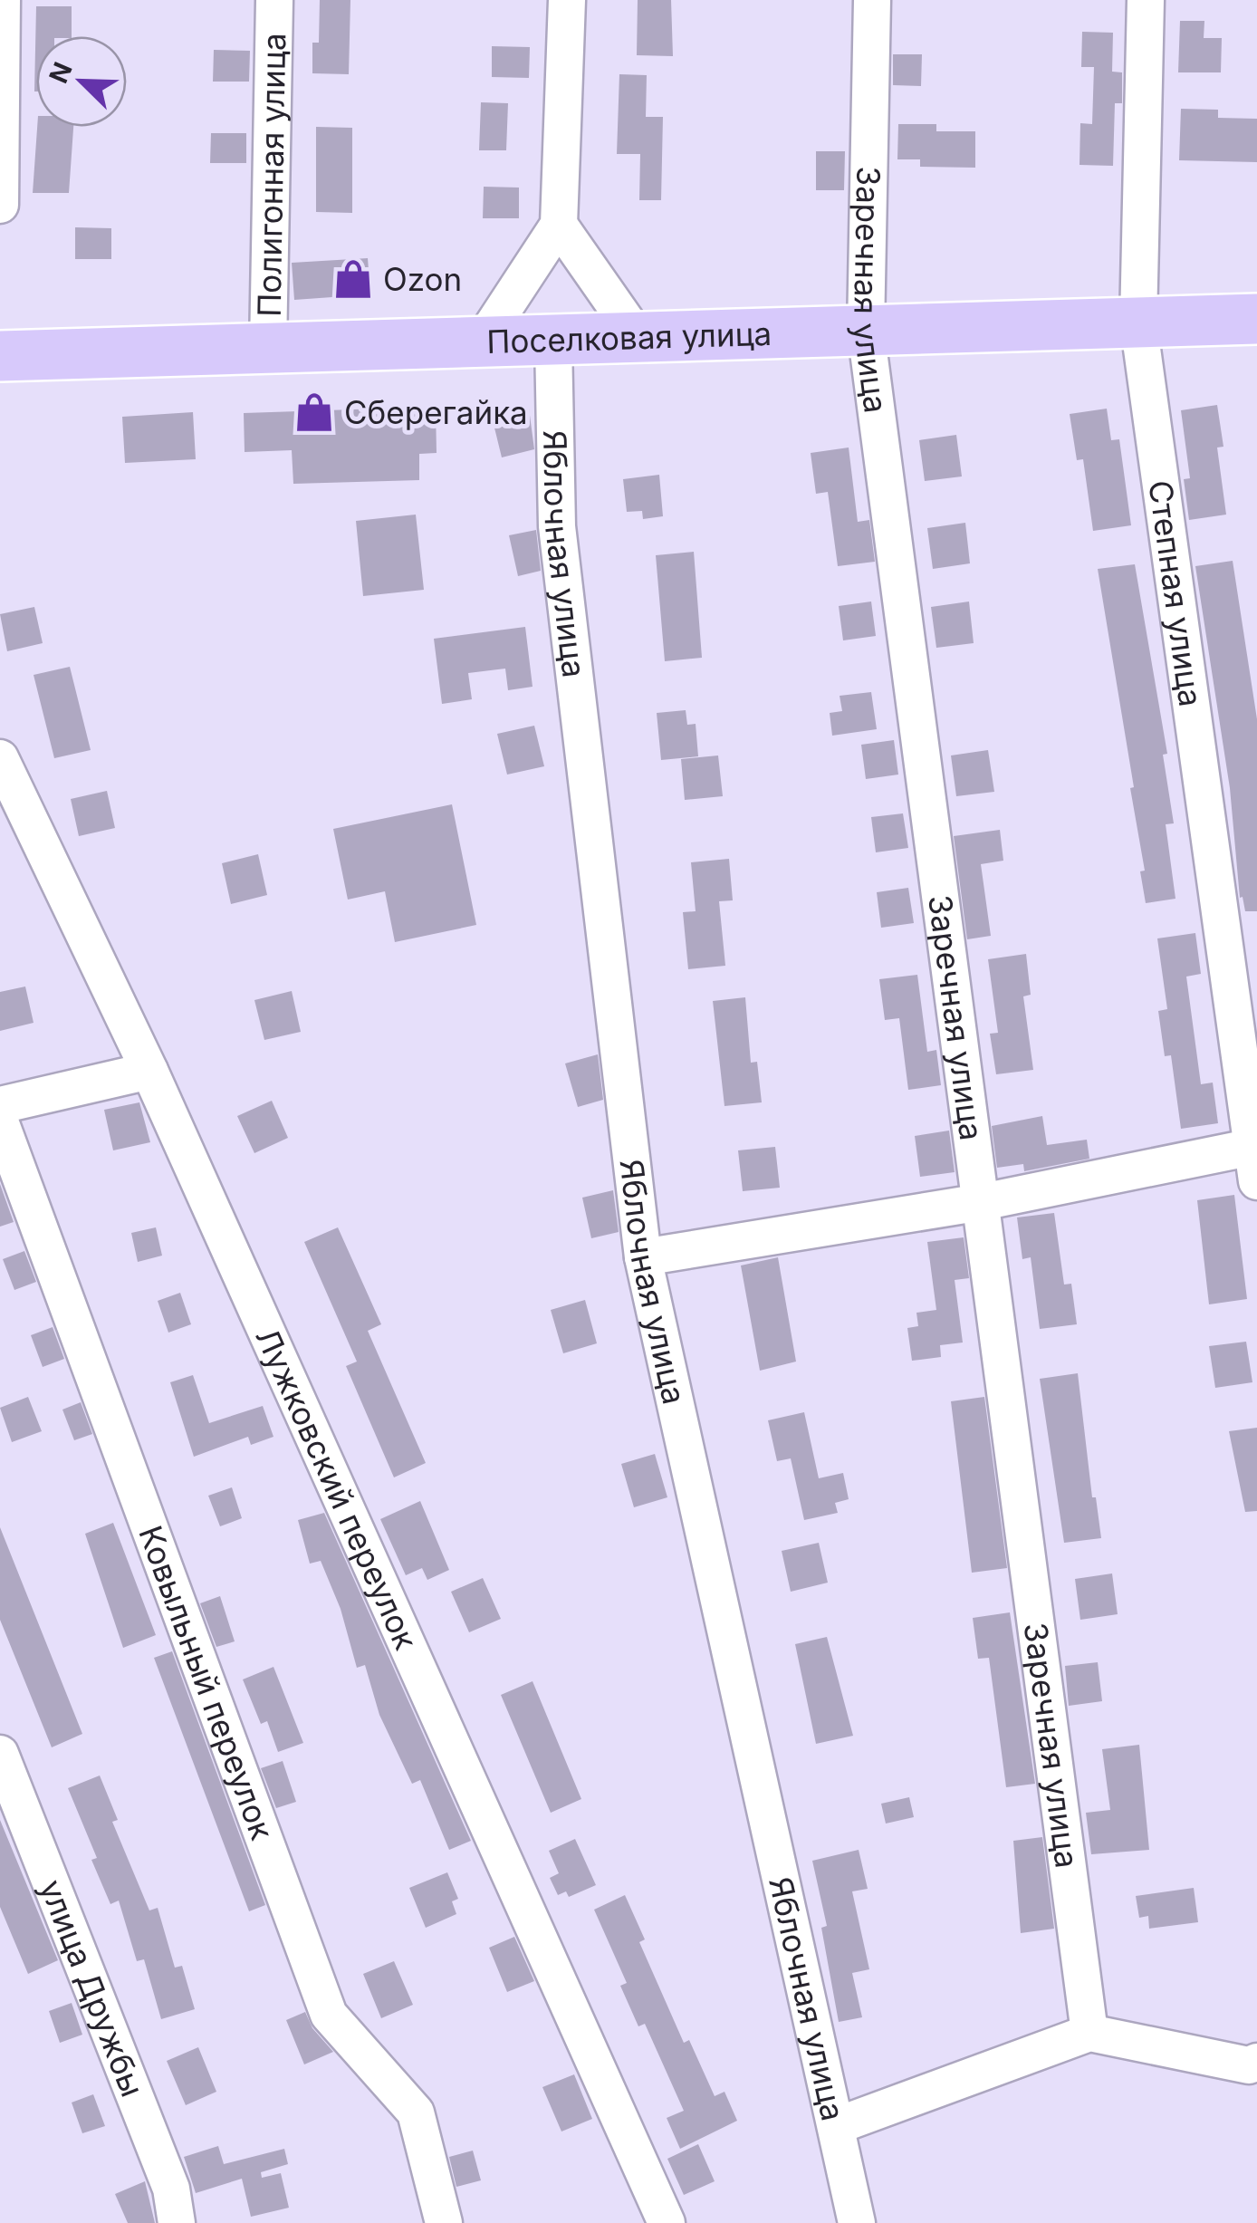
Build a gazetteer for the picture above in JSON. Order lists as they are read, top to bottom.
{
  "streets": {
    "highway": ["Поселковая улица"],
    "street": [
      "Полигонная улица",
      "Заречная улица",
      "Яблочная улица",
      "Степная улица",
      "Лужковский переулок",
      "Ковыльный переулок",
      "улица Дружбы"
    ]
  },
  "crossings": [
    ["Полигонная улица", "Поселковая улица"],
    ["Заречная улица", "Поселковая улица"],
    ["Поселковая улица", "Яблочная улица"],
    ["Поселковая улица", "Степная улица"]
  ],
  "places": {
    "shop": ["Ozon", "Сберегайка"]
  },
  "north": "top left"
}
